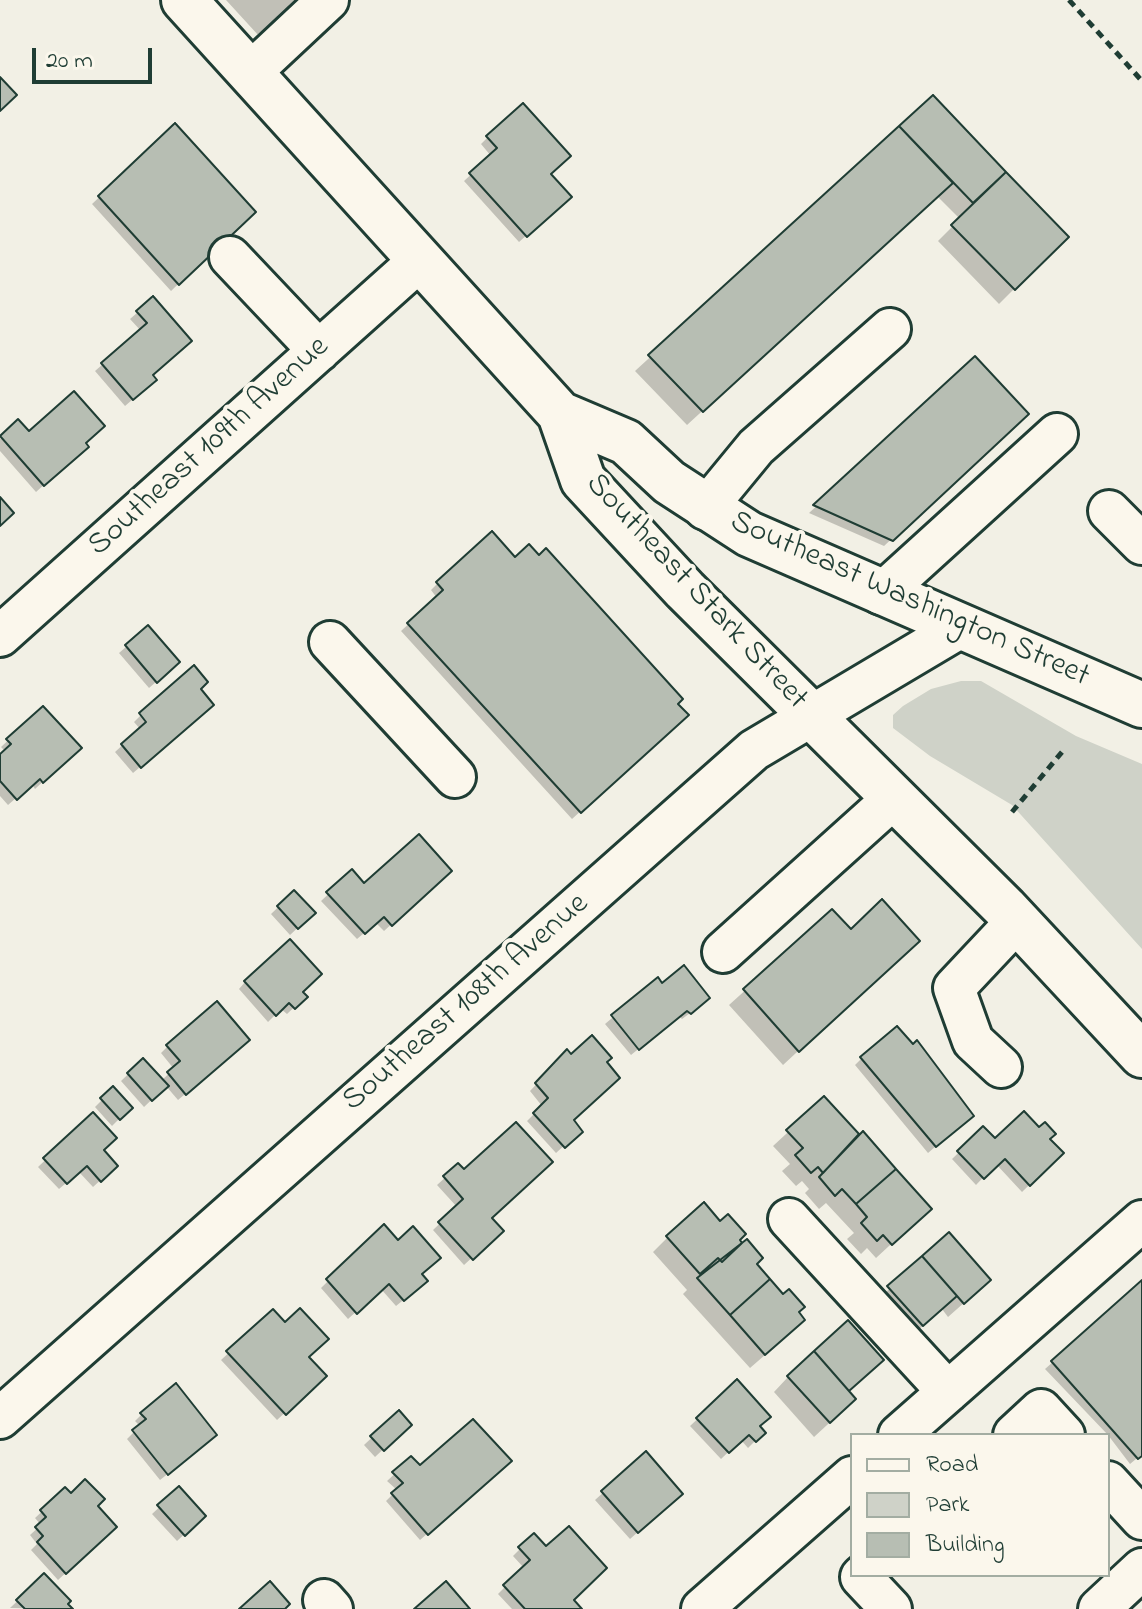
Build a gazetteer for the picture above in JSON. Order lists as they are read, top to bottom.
{
  "streets": {
    "main road": ["Southeast Stark Street", "Southeast Washington Street"],
    "street": ["Southeast 109th Avenue", "Southeast 108th Avenue"]
  },
  "crossings": [
    ["Southeast 109th Avenue", "Southeast Stark Street"],
    ["Southeast Stark Street", "Southeast Washington Street"],
    ["Southeast Stark Street", "Southeast 108th Avenue"],
    ["Southeast Washington Street", "Southeast 108th Avenue"]
  ],
  "legend": ["Road", "Park", "Building"],
  "scale_bar": "20 m"
}
